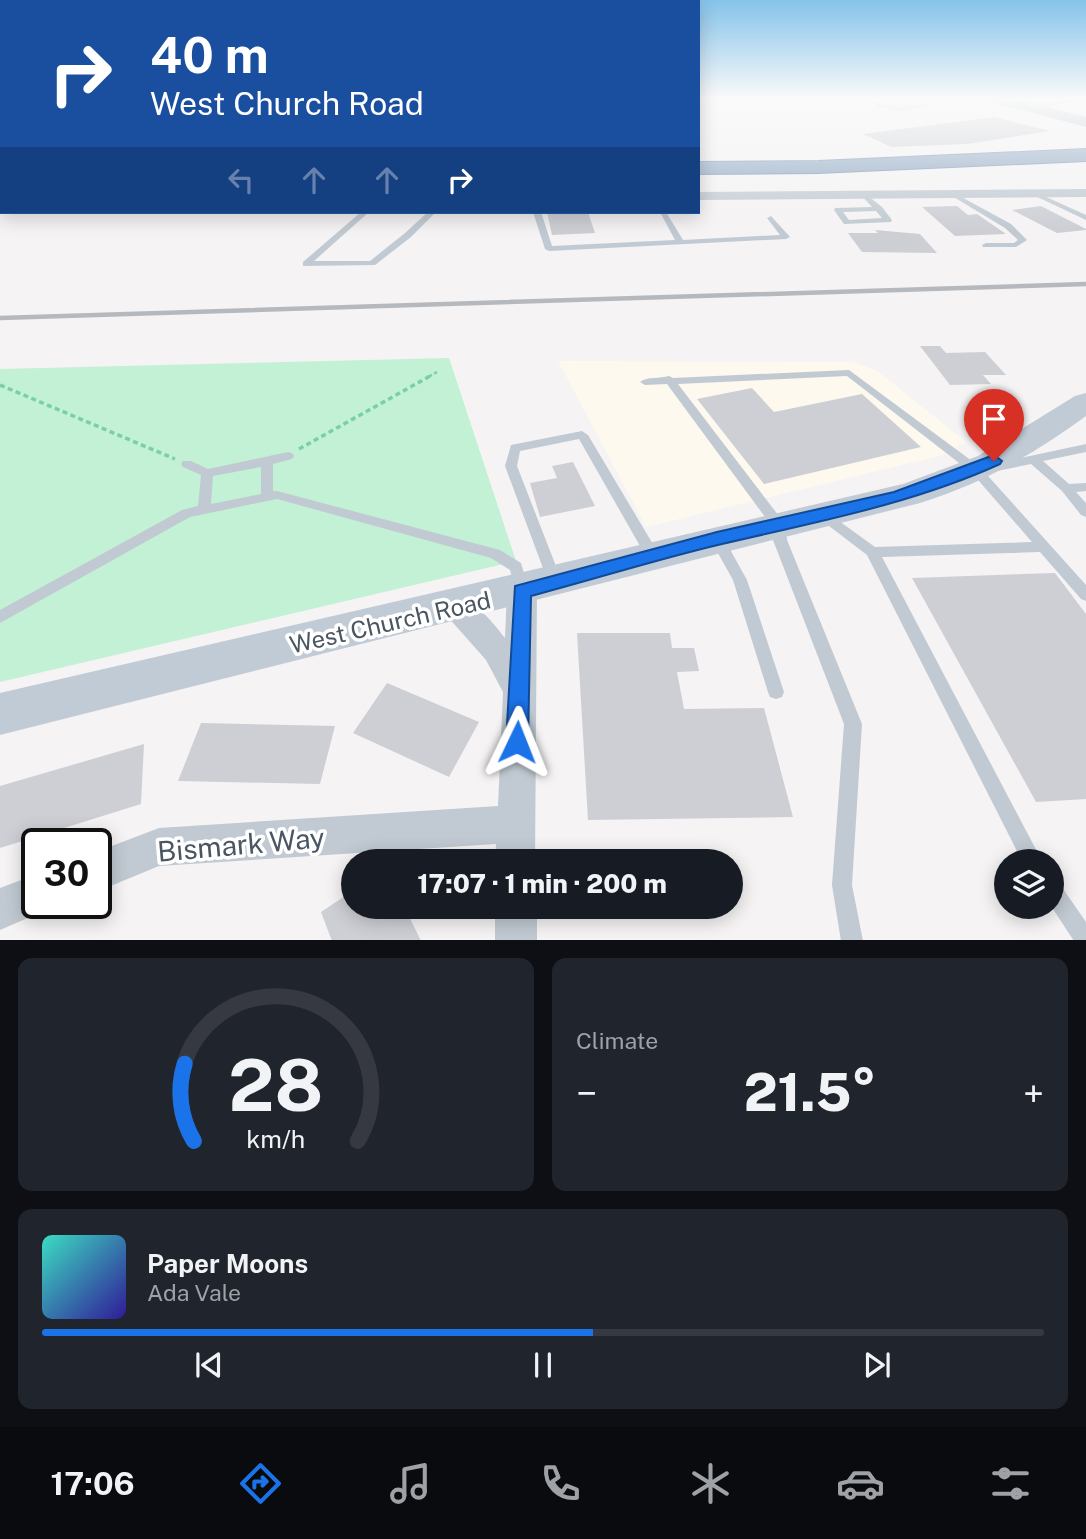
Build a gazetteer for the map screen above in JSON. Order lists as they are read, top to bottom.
{
  "streets": {
    "street": ["West Church Road", "Bismark Way"]
  },
  "page": {
    "turn": ["40 m", "West Church Road"],
    "limit": "30",
    "trip": "17:07 · 1 min · 200 m",
    "tile": "Climate",
    "heat": ["−", "21.5°", "+"],
    "song": ["Paper Moons", "Ada Vale"],
    "tabs": "17:06",
    "gauge": ["28", "km/h"]
  }
}
